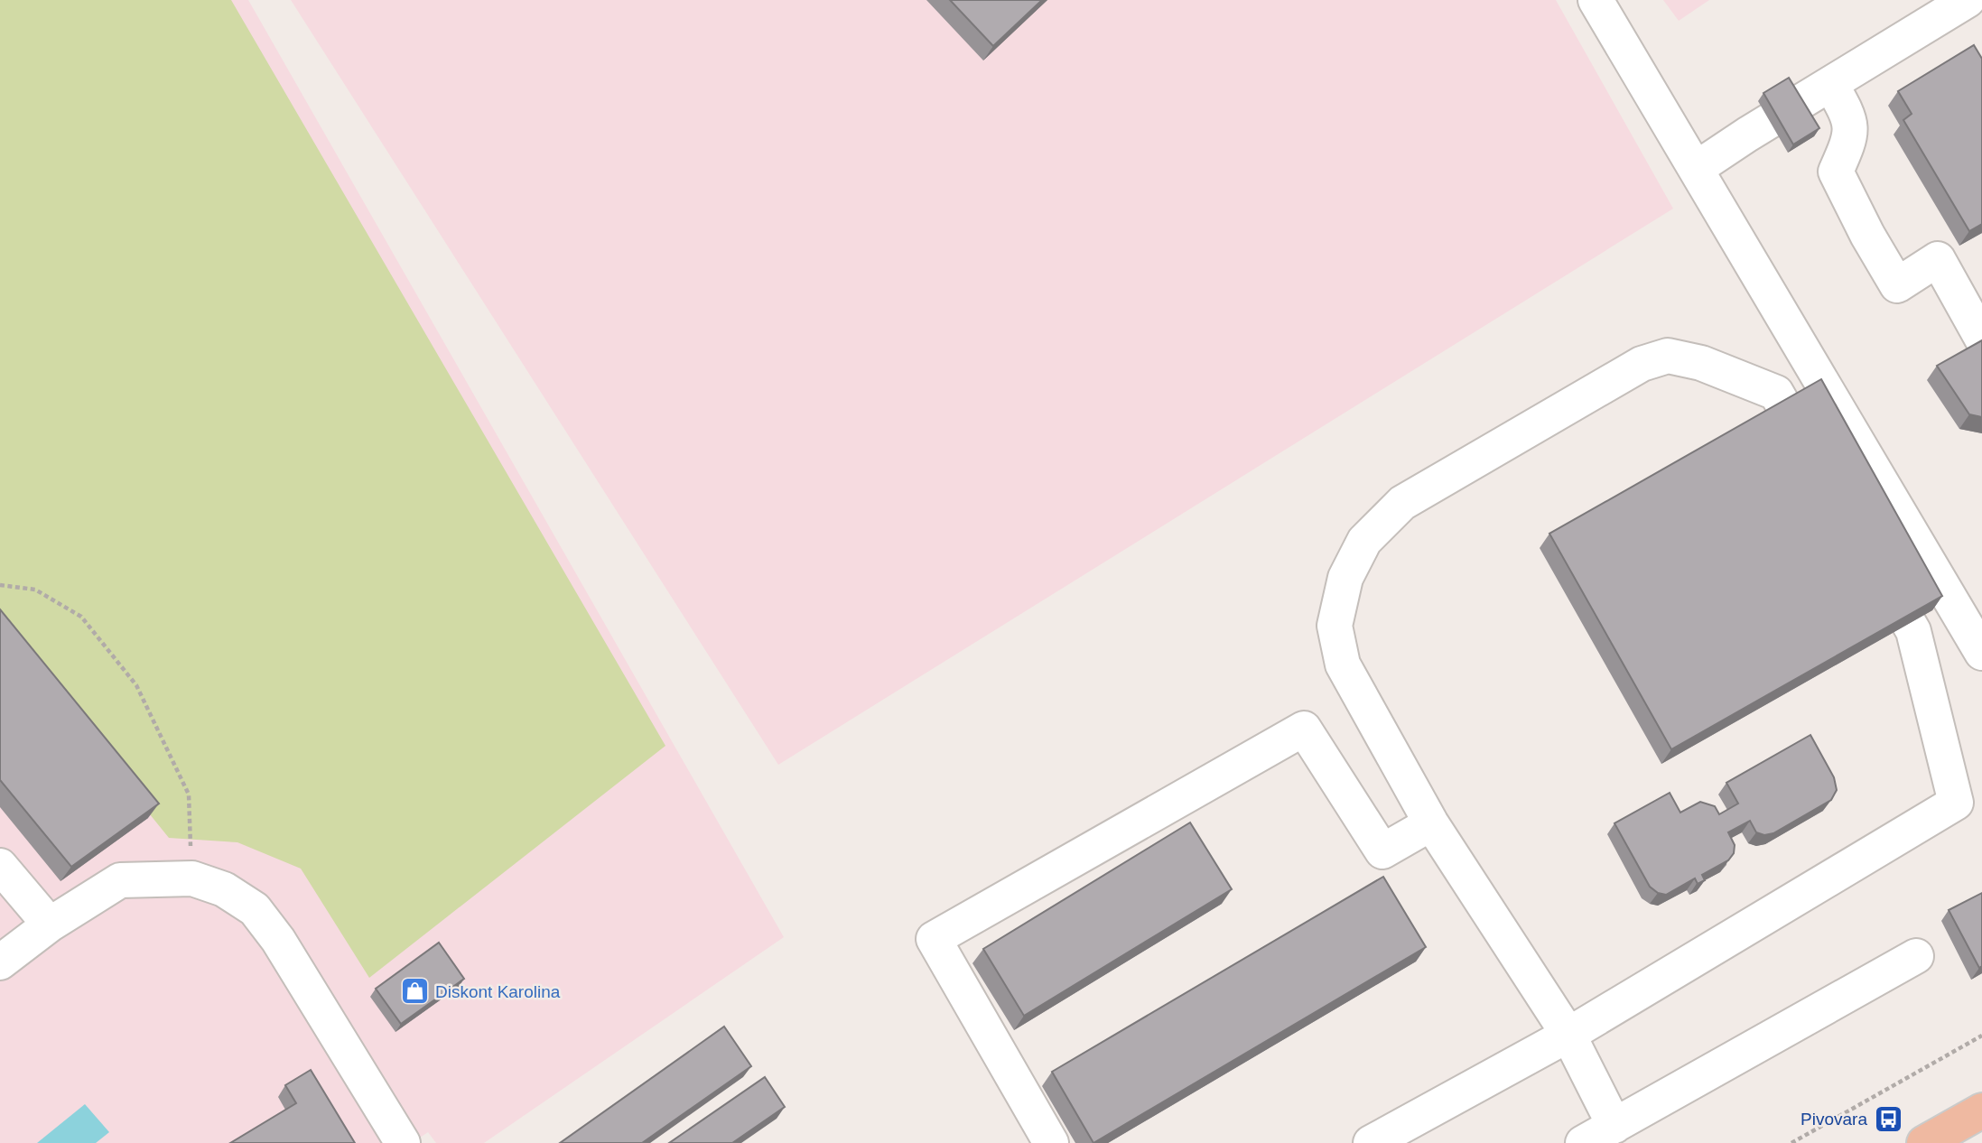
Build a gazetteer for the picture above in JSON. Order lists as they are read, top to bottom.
{
  "places": {
    "shop": ["Diskont Karolina"],
    "bus stop": ["Pivovara"]
  }
}
